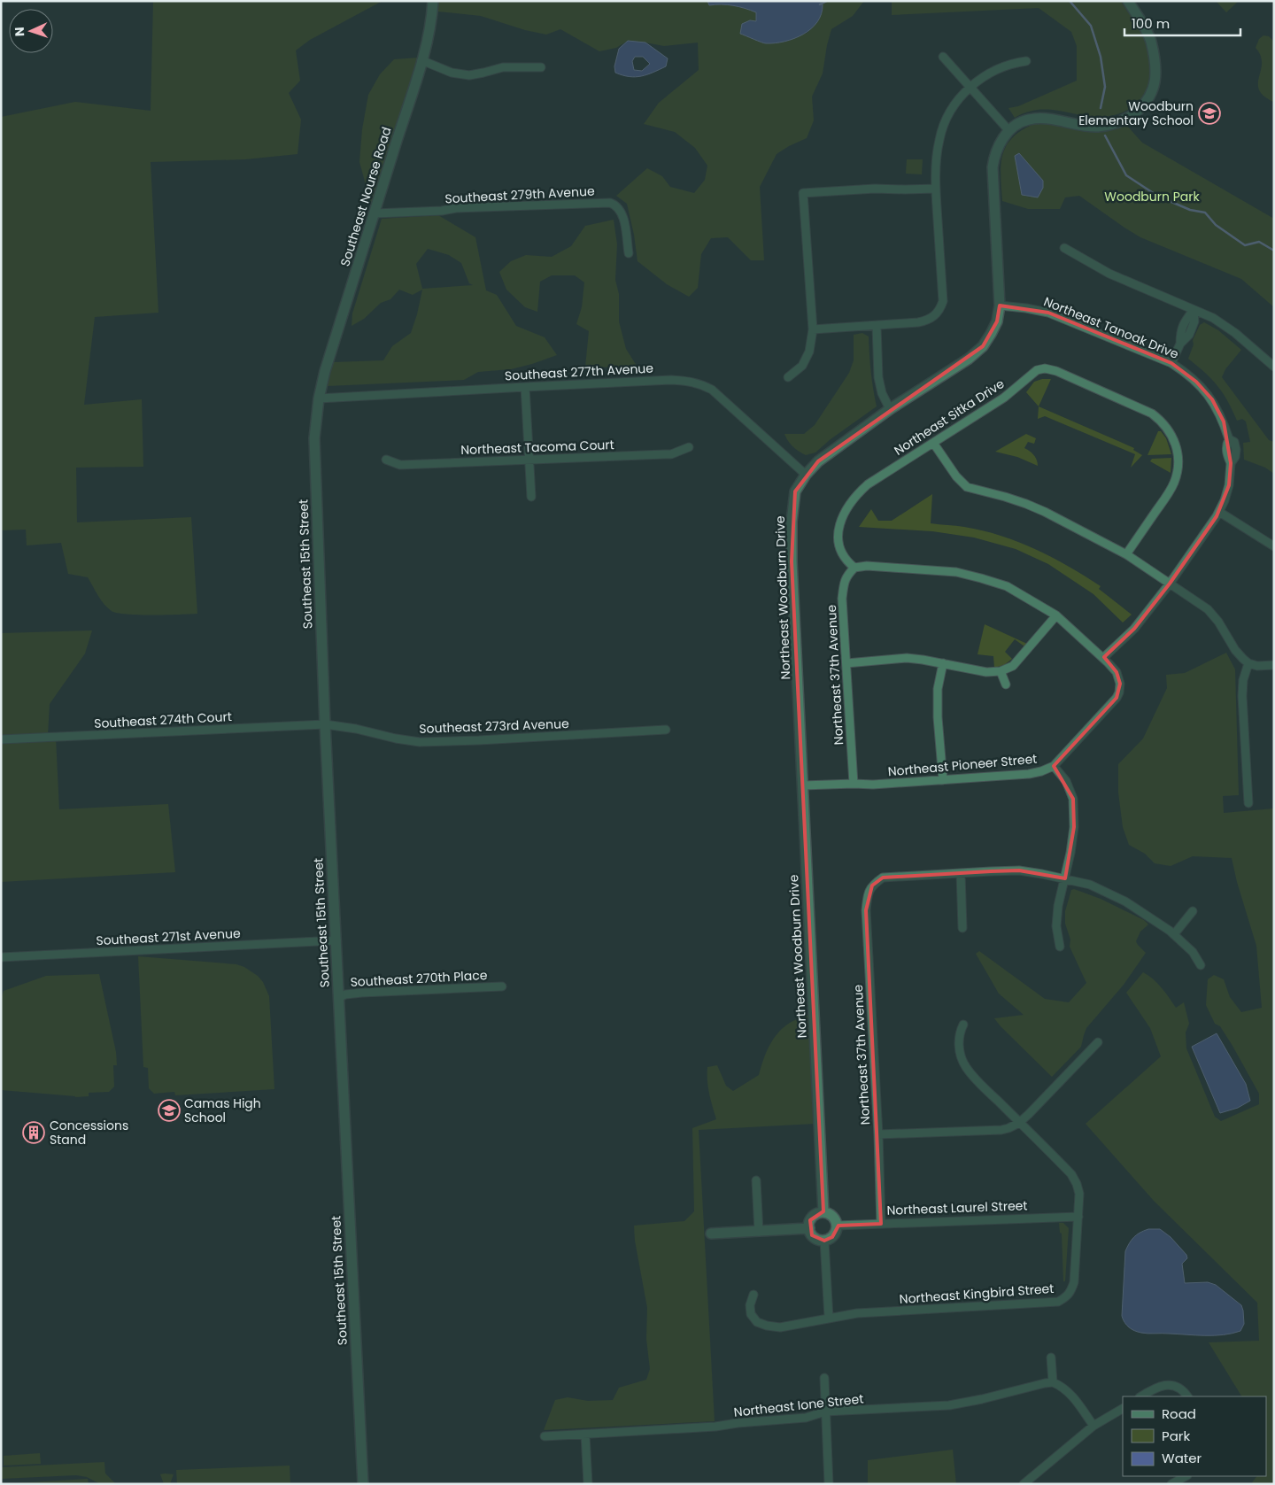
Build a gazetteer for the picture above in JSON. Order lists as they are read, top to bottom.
{
  "streets": {
    "street": [
      "Southeast 279th Avenue",
      "Southeast Nourse Road",
      "Northeast Tanoak Drive",
      "Southeast 277th Avenue",
      "Northeast Sitka Drive",
      "Northeast Tacoma Court",
      "Southeast 15th Street",
      "Northeast Woodburn Drive",
      "Northeast 37th Avenue",
      "Southeast 274th Court",
      "Southeast 273rd Avenue",
      "Northeast Pioneer Street",
      "Southeast 271st Avenue",
      "Southeast 270th Place",
      "Northeast Laurel Street",
      "Northeast Kingbird Street",
      "Northeast Ione Street"
    ]
  },
  "crossings": [
    ["Southeast 279th Avenue", "Southeast Nourse Road"],
    ["Southeast Nourse Road", "Southeast 277th Avenue"],
    ["Southeast Nourse Road", "Southeast 15th Street"],
    ["Northeast Tanoak Drive", "Northeast Woodburn Drive"],
    ["Northeast Tanoak Drive", "Northeast Pioneer Street"],
    ["Southeast 277th Avenue", "Southeast 15th Street"],
    ["Southeast 277th Avenue", "Northeast Woodburn Drive"],
    ["Northeast Sitka Drive", "Northeast 37th Avenue"],
    ["Northeast Sitka Drive", "Northeast Pioneer Street"],
    ["Southeast 15th Street", "Southeast 274th Court"],
    ["Southeast 15th Street", "Southeast 273rd Avenue"],
    ["Southeast 15th Street", "Southeast 271st Avenue"],
    ["Southeast 15th Street", "Southeast 270th Place"],
    ["Northeast Woodburn Drive", "Northeast Pioneer Street"],
    ["Northeast Woodburn Drive", "Northeast Laurel Street"],
    ["Northeast 37th Avenue", "Northeast Pioneer Street"],
    ["Northeast 37th Avenue", "Northeast Laurel Street"],
    ["Southeast 274th Court", "Southeast 273rd Avenue"],
    ["Northeast Laurel Street", "Northeast Kingbird Street"]
  ],
  "parks": ["Woodburn Park"],
  "places": {
    "school or university": ["Woodburn Elementary School", "Camas High School"],
    "building": ["Concessions Stand"]
  },
  "legend": ["Road", "Park", "Water"],
  "scale_bar": "100 m",
  "north": "left"
}
